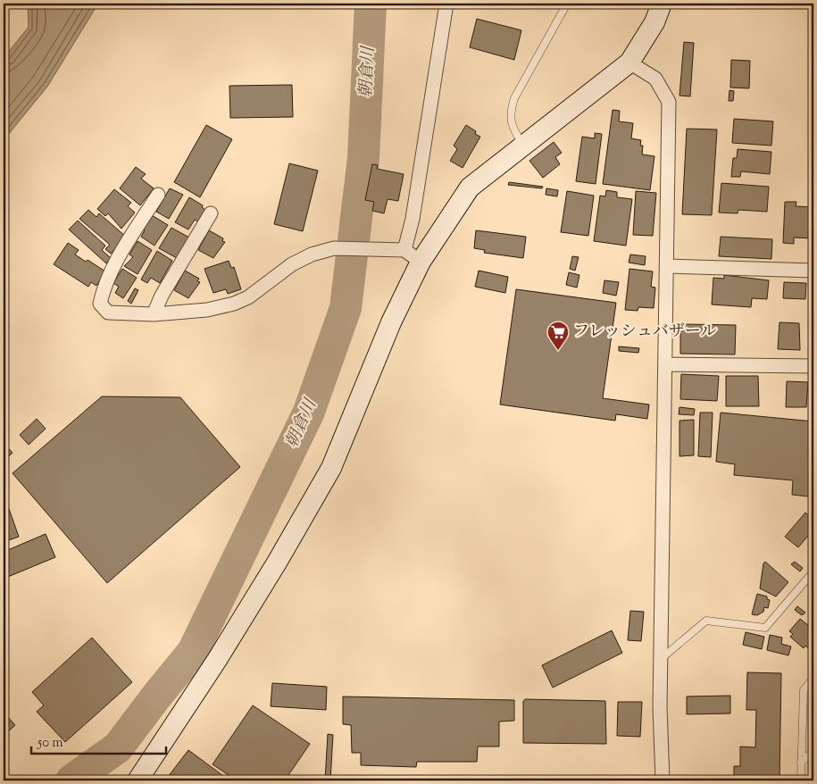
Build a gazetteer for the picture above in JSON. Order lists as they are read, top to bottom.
{
  "water": ["朝倉川"],
  "places": {
    "supermarket": ["フレッシュバザール"]
  },
  "scale_bar": "50 m"
}
